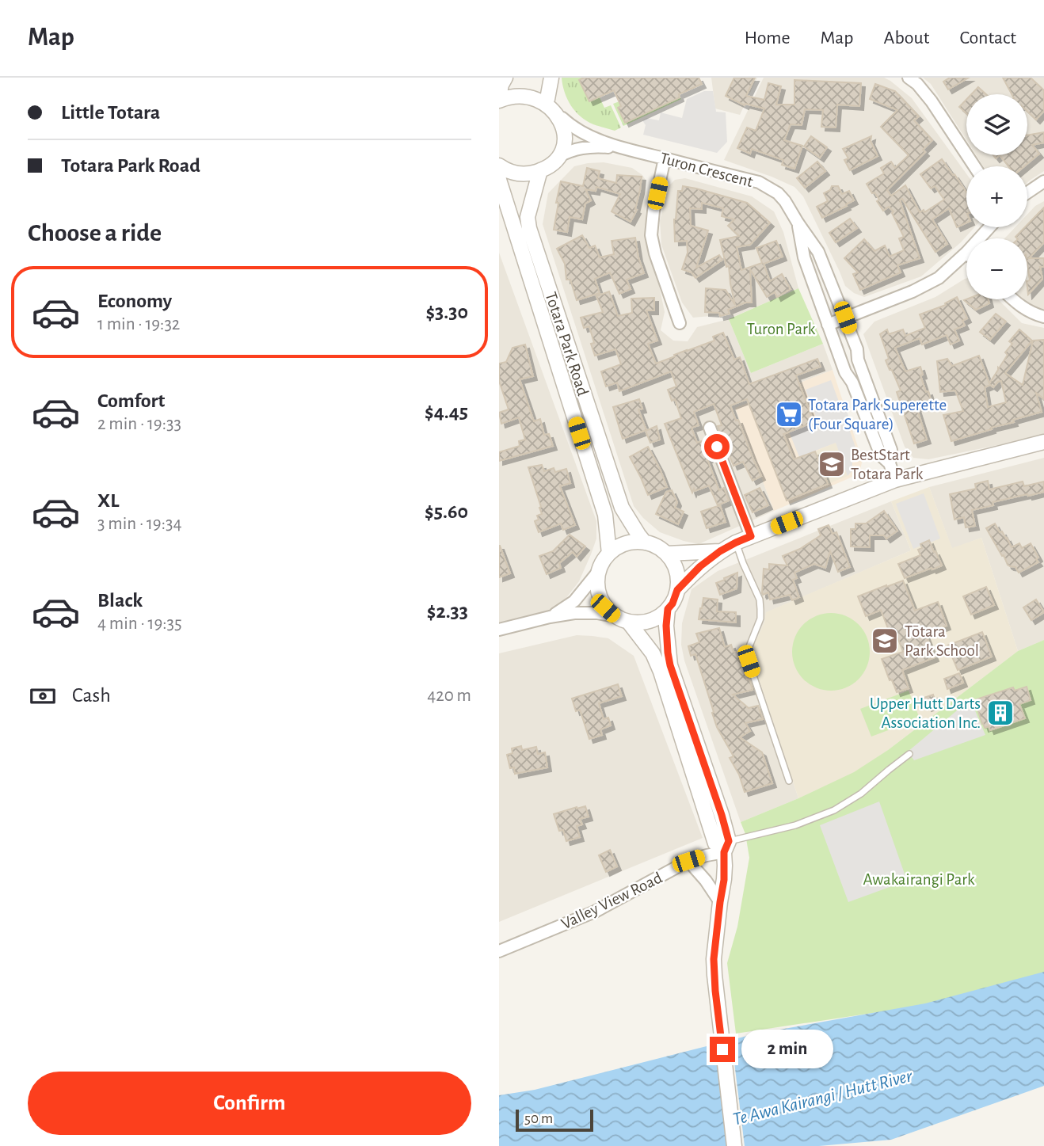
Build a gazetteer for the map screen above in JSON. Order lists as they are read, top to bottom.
{
  "streets": {
    "street": ["Turon Crescent", "Totara Park Road", "Valley View Road"]
  },
  "water": ["Te Awa Kairangi / Hutt River"],
  "parks": ["Turon Park", "Awakairangi Park"],
  "places": {
    "supermarket": ["Totara Park Superette (Four Square)"],
    "school or university": ["BestStart Totara Park", "Tōtara Park School"],
    "building": ["Upper Hutt Darts Association Inc."]
  },
  "scale_bar": "50 m",
  "page": {
    "header": "Map",
    "nav": [
      "Home",
      "Map",
      "About",
      "Contact"
    ],
    "banner": ["Little Totara", "Totara Park Road"],
    "map_buttons": ["+", "−"],
    "heading": "Choose a ride",
    "list": [
      {
        "name": "Economy",
        "note": "1 min · 19:32",
        "value": "$3.30"
      },
      {
        "name": "Comfort",
        "note": "2 min · 19:33",
        "value": "$4.45"
      },
      {
        "name": "XL",
        "note": "3 min · 19:34",
        "value": "$5.60"
      },
      {
        "name": "Black",
        "note": "4 min · 19:35",
        "value": "$2.33"
      }
    ],
    "pay": ["Cash", "420 m"],
    "bubble": "2 min",
    "buttons": "Confirm",
    "scale": "50 m"
  }
}
